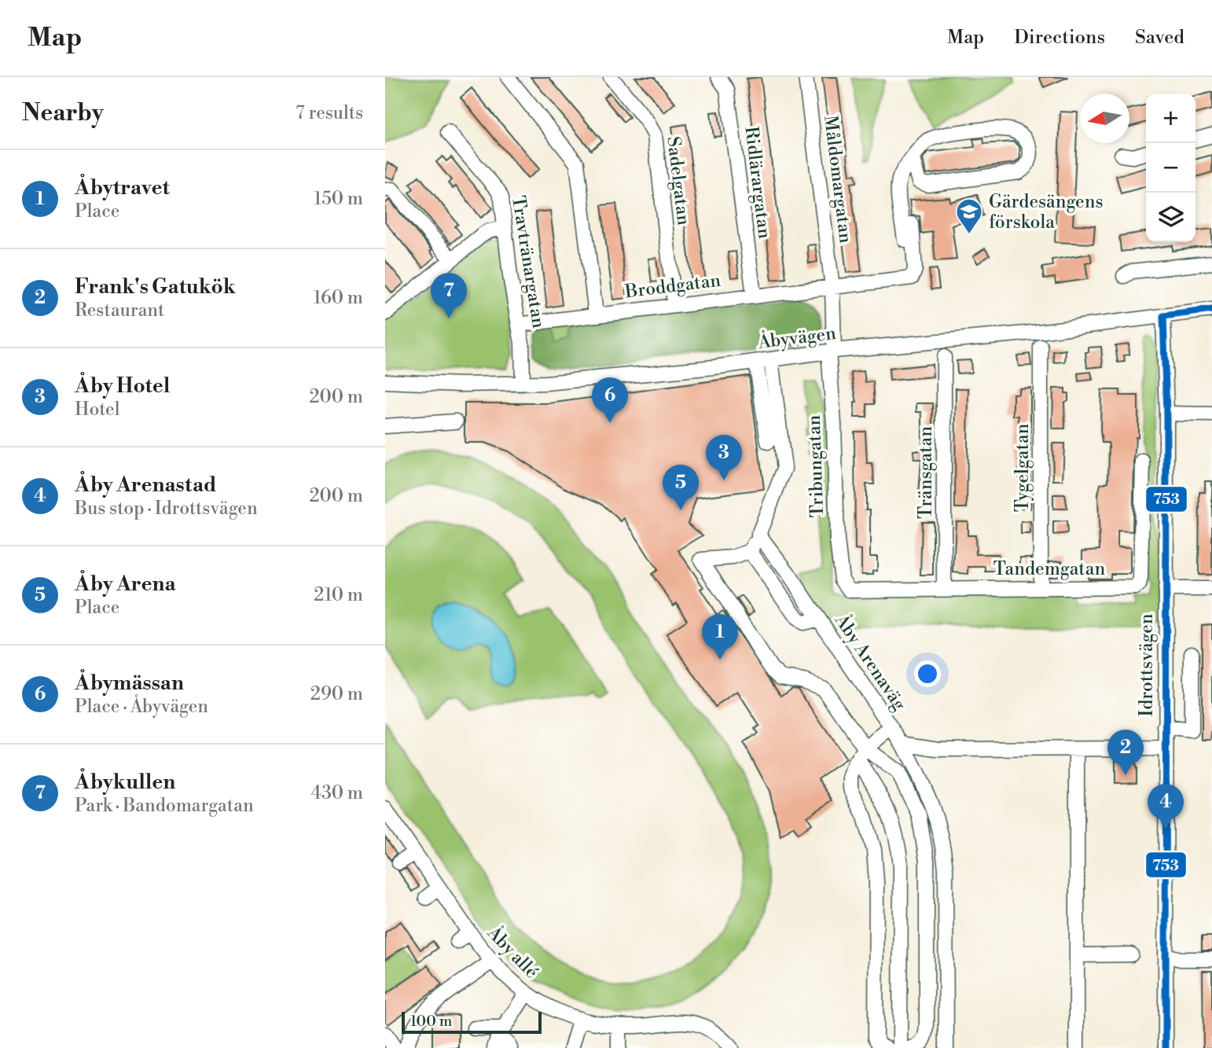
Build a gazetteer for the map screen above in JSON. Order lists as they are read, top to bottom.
{
  "streets": {
    "street": [
      "Måldomargatan",
      "Sadelgatan",
      "Ridlärargatan",
      "Travtränargatan",
      "Broddgatan",
      "Åbyvägen",
      "Tribungatan",
      "Tygelgatan",
      "Tränsgatan",
      "Tandemgatan",
      "Åby Arenaväg",
      "Idrottsvägen",
      "Åby allé"
    ]
  },
  "crossings": [
    ["Måldomargatan", "Broddgatan"],
    ["Måldomargatan", "Åbyvägen"],
    ["Måldomargatan", "Tribungatan"],
    ["Sadelgatan", "Broddgatan"],
    ["Ridlärargatan", "Broddgatan"],
    ["Travtränargatan", "Broddgatan"],
    ["Travtränargatan", "Åbyvägen"],
    ["Åbyvägen", "Tribungatan"],
    ["Åbyvägen", "Idrottsvägen"],
    ["Tribungatan", "Tandemgatan"],
    ["Tygelgatan", "Tandemgatan"],
    ["Tränsgatan", "Tandemgatan"]
  ],
  "places": {
    "school or university": ["Gärdesängens förskola"]
  },
  "lines": ["transit line 753"],
  "scale_bar": "100 m",
  "north": "left",
  "page": {
    "header": "Map",
    "nav": ["Map", "Directions", "Saved"],
    "heading": ["Nearby", "7 results"],
    "map_buttons": ["+", "−"],
    "list": [
      {
        "mark": "1",
        "name": "Åbytravet",
        "note": "Place",
        "value": "150 m"
      },
      {
        "mark": "2",
        "name": "Frank's Gatukök",
        "note": "Restaurant",
        "value": "160 m"
      },
      {
        "mark": "3",
        "name": "Åby Hotel",
        "note": "Hotel",
        "value": "200 m"
      },
      {
        "mark": "4",
        "name": "Åby Arenastad",
        "note": "Bus stop · Idrottsvägen",
        "value": "200 m"
      },
      {
        "mark": "5",
        "name": "Åby Arena",
        "note": "Place",
        "value": "210 m"
      },
      {
        "mark": "6",
        "name": "Åbymässan",
        "note": "Place · Åbyvägen",
        "value": "290 m"
      },
      {
        "mark": "7",
        "name": "Åbykullen",
        "note": "Park · Bandomargatan",
        "value": "430 m"
      }
    ],
    "pins": [
      "7",
      "6",
      "3",
      "5",
      "1",
      "2",
      "4"
    ],
    "scale": "100 m"
  }
}
